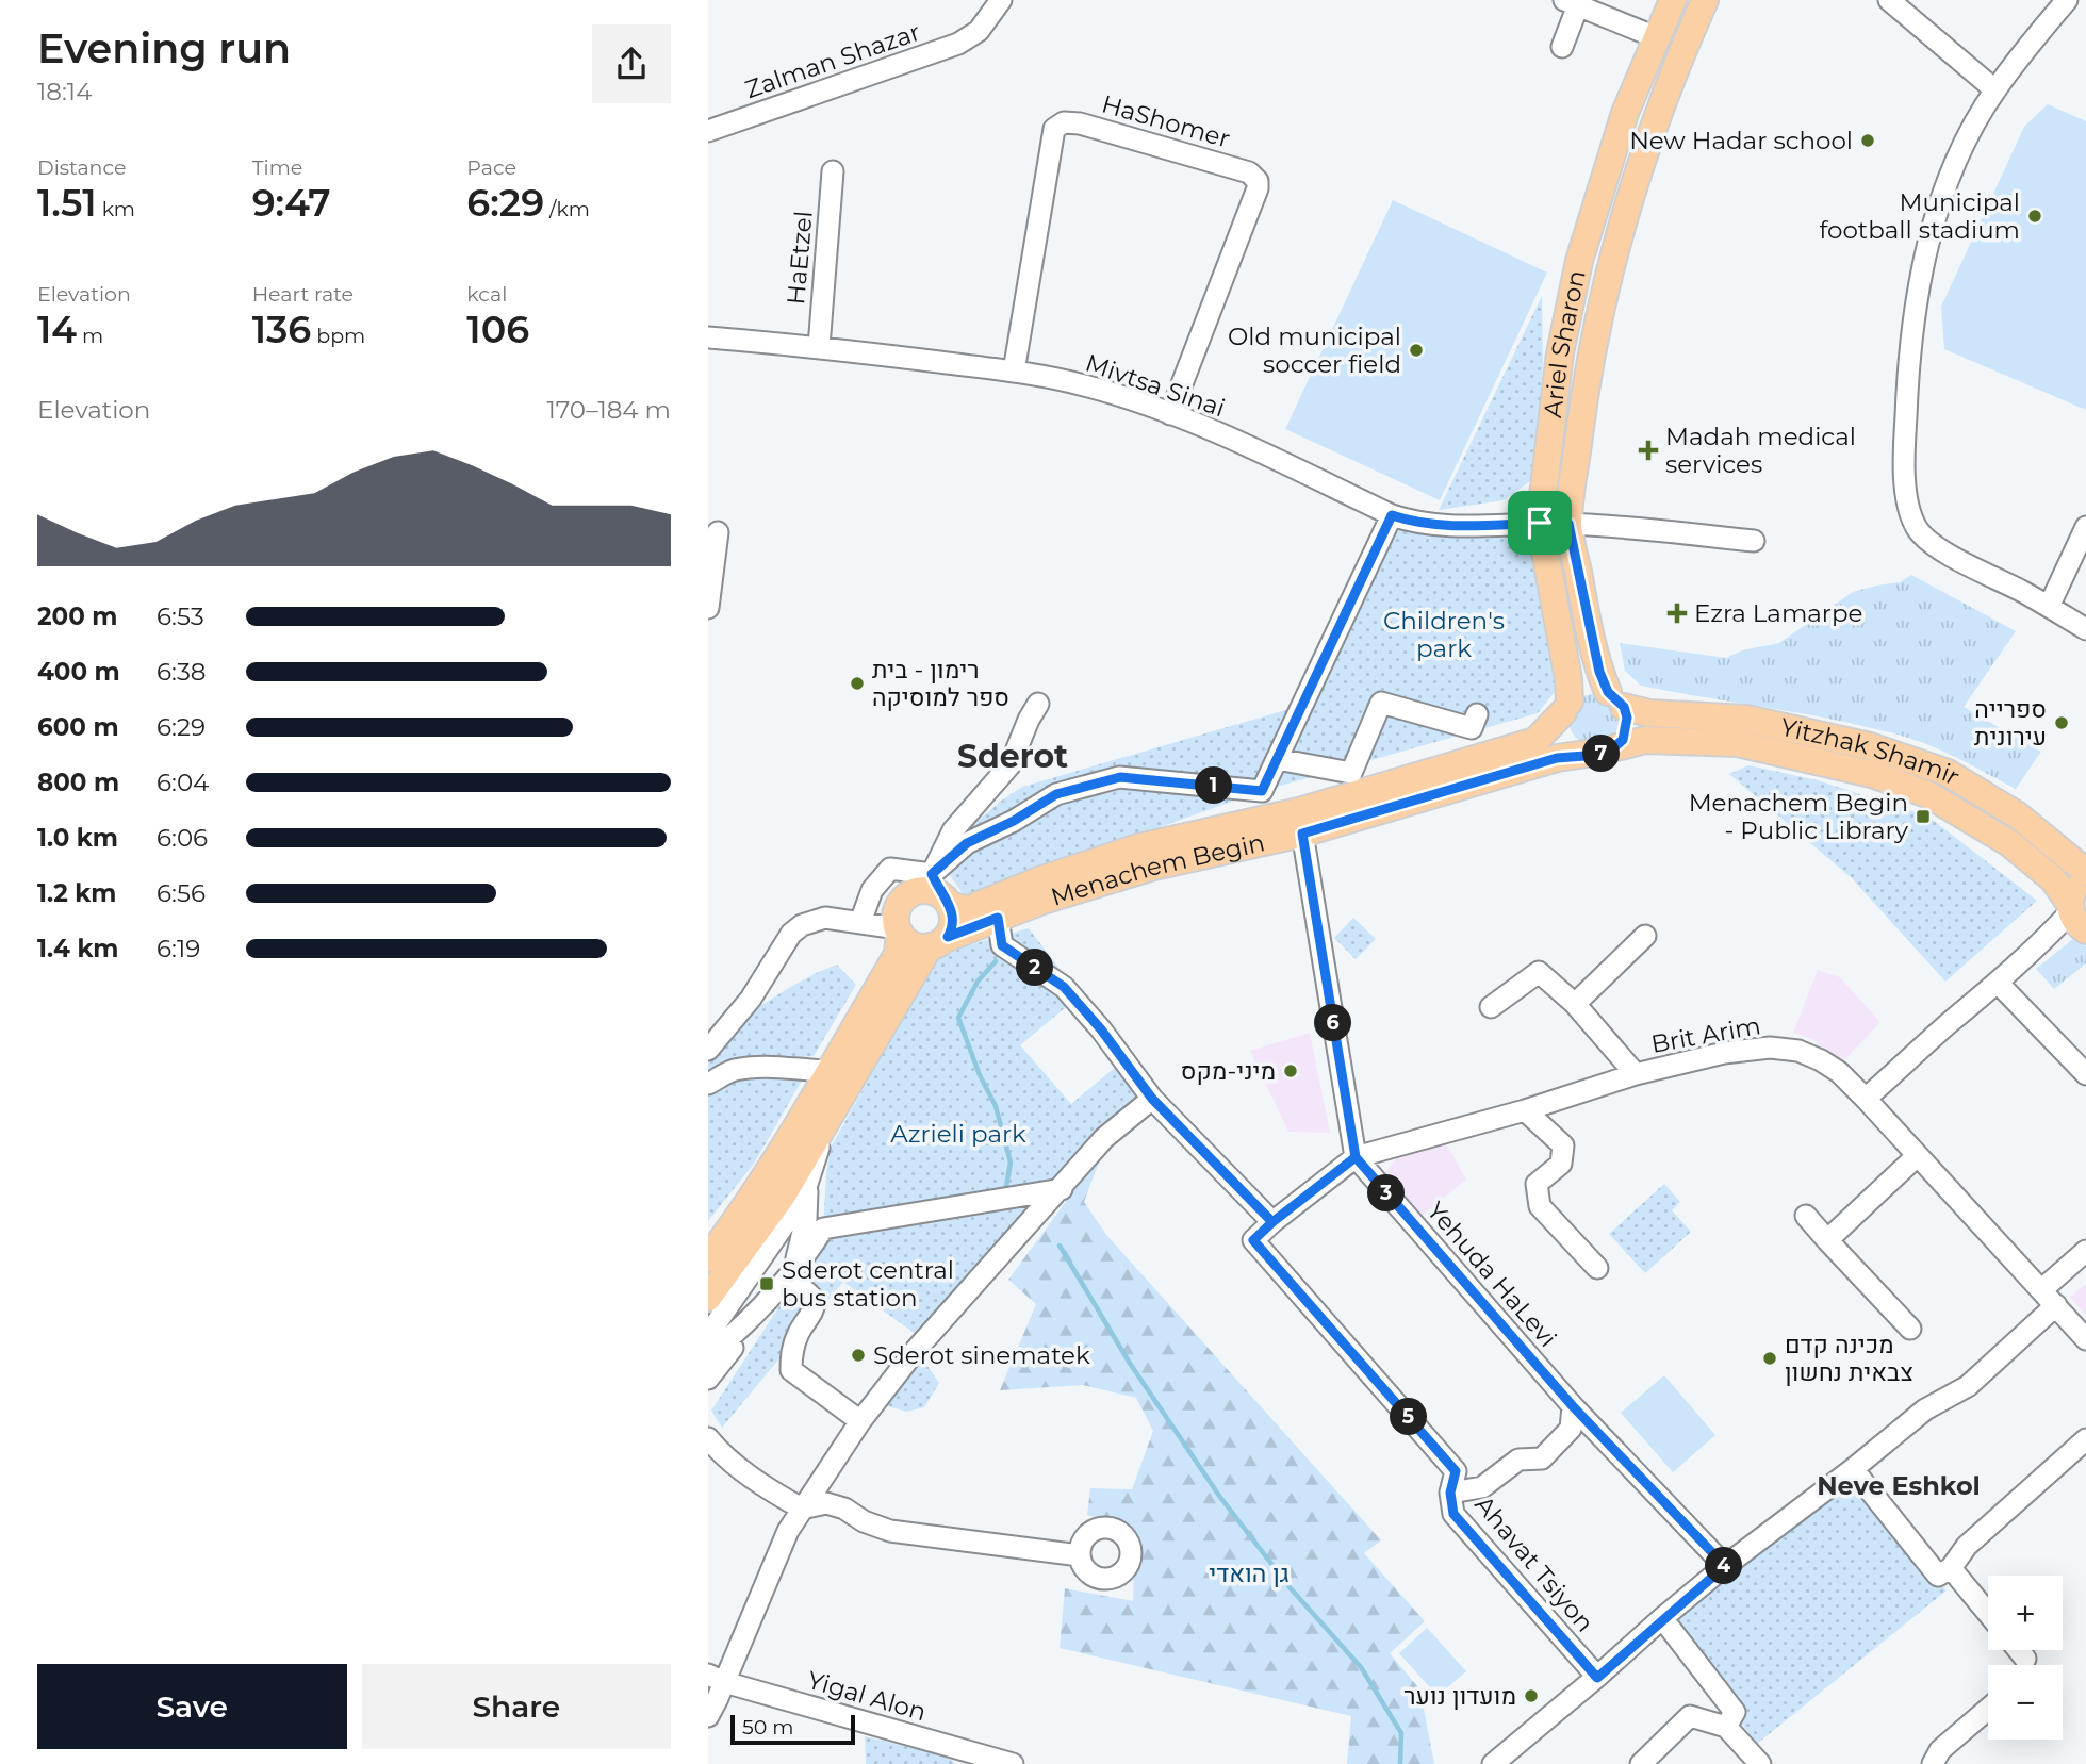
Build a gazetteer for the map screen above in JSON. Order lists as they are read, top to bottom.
{
  "streets": {
    "main road": ["Ariel Sharon", "Yitzhak Shamir", "Menachem Begin"],
    "street": [
      "Zalman Shazar",
      "HaShomer",
      "HaEtzel",
      "Mivtsa Sinai",
      "Brit Arim",
      "Yehuda HaLevi",
      "Ahavat Tsiyon",
      "Yigal Alon"
    ]
  },
  "crossings": [
    ["HaShomer", "Mivtsa Sinai"],
    ["HaEtzel", "Mivtsa Sinai"],
    ["Ariel Sharon", "Mivtsa Sinai"],
    ["Ariel Sharon", "Yitzhak Shamir"],
    ["Ariel Sharon", "Menachem Begin"],
    ["Yitzhak Shamir", "Menachem Begin"],
    ["Brit Arim", "Yehuda HaLevi"],
    ["Brit Arim", "Ahavat Tsiyon"]
  ],
  "districts": ["Sderot", "Neve Eshkol"],
  "parks": ["Children's park", "Azrieli park", "גן הואדי"],
  "places": {
    "other": [
      "New Hadar school",
      "Municipal football stadium",
      "Old municipal soccer field",
      "רימון - בית ספר למוסיקה",
      "ספרייה עירונית",
      "מיני-מקס",
      "Sderot sinematek",
      "מכינה קדם צבאית נחשון",
      "מועדון נוער"
    ],
    "health": ["Madah medical services", "Ezra Lamarpe"],
    "transit": ["Menachem Begin - Public Library", "Sderot central bus station"]
  },
  "scale_bar": "50 m",
  "page": {
    "heading": ["Evening run", "18:14"],
    "stats": [
      ["Distance", "1.51 km"],
      ["Time", "9:47"],
      ["Pace", "6:29 /km"],
      ["Elevation", "14 m"],
      ["Heart rate", "136 bpm"],
      ["kcal", "106"]
    ],
    "chart": ["Elevation", "170–184 m"],
    "list": [
      {
        "name": "200 m",
        "note": "6:53"
      },
      {
        "name": "400 m",
        "note": "6:38"
      },
      {
        "name": "600 m",
        "note": "6:29"
      },
      {
        "name": "800 m",
        "note": "6:04"
      },
      {
        "name": "1.0 km",
        "note": "6:06"
      },
      {
        "name": "1.2 km",
        "note": "6:56"
      },
      {
        "name": "1.4 km",
        "note": "6:19"
      }
    ],
    "pins": [
      "7",
      "1",
      "2",
      "6",
      "3",
      "5",
      "4"
    ],
    "map_buttons": ["+", "−"],
    "buttons": ["Save", "Share"],
    "scale": "50 m"
  }
}
